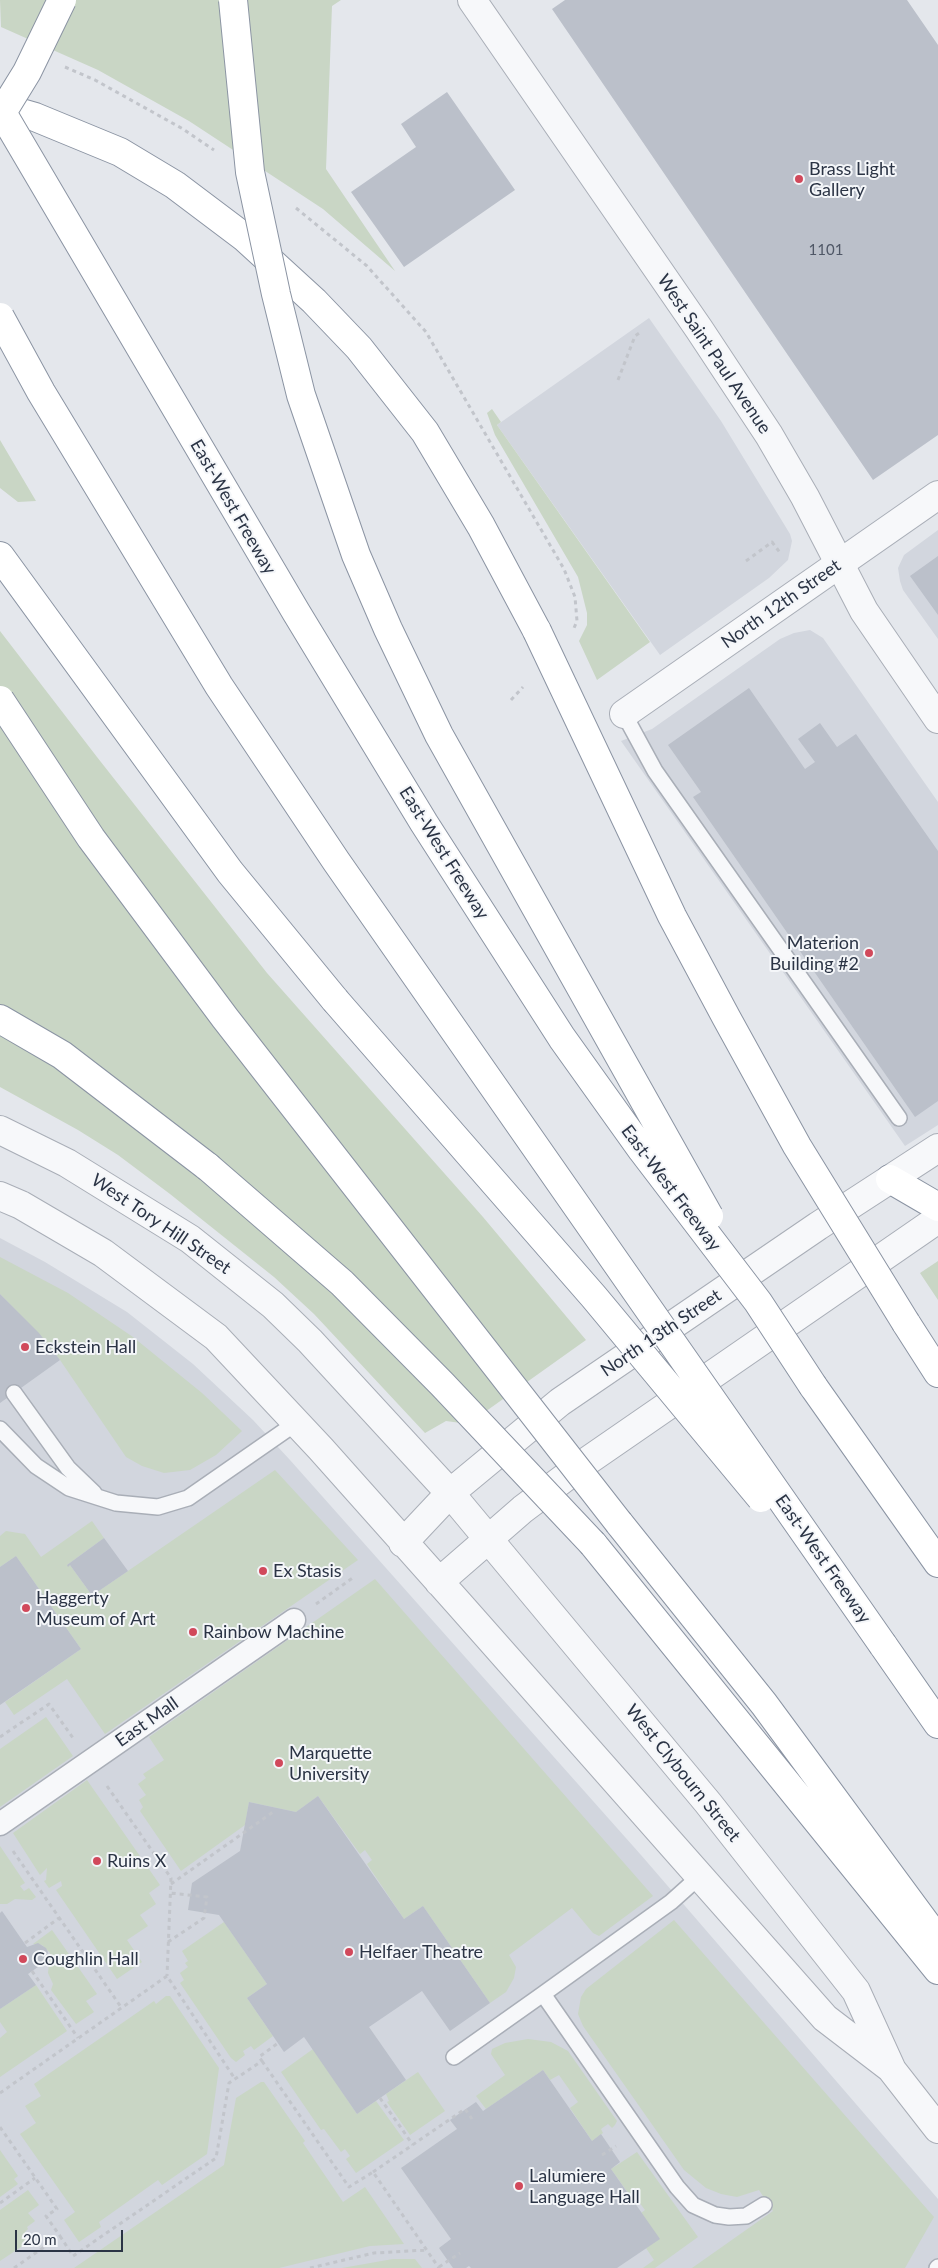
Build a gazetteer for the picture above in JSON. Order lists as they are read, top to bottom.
{
  "streets": {
    "highway": ["East-West Freeway"],
    "street": [
      "West Saint Paul Avenue",
      "North 12th Street",
      "West Tory Hill Street",
      "North 13th Street",
      "East Mall",
      "West Clybourn Street"
    ]
  },
  "crossings": [
    ["West Saint Paul Avenue", "North 12th Street"],
    ["West Tory Hill Street", "North 13th Street"],
    ["West Tory Hill Street", "West Clybourn Street"],
    ["North 13th Street", "West Clybourn Street"]
  ],
  "places": [
    "Brass Light Gallery",
    "Materion Building #2",
    "Eckstein Hall",
    "Ex Stasis",
    "Haggerty Museum of Art",
    "Rainbow Machine",
    "Marquette University",
    "Ruins X",
    "Helfaer Theatre",
    "Coughlin Hall",
    "Lalumiere Language Hall"
  ],
  "house_numbers": ["1101"],
  "scale_bar": "20 m"
}
